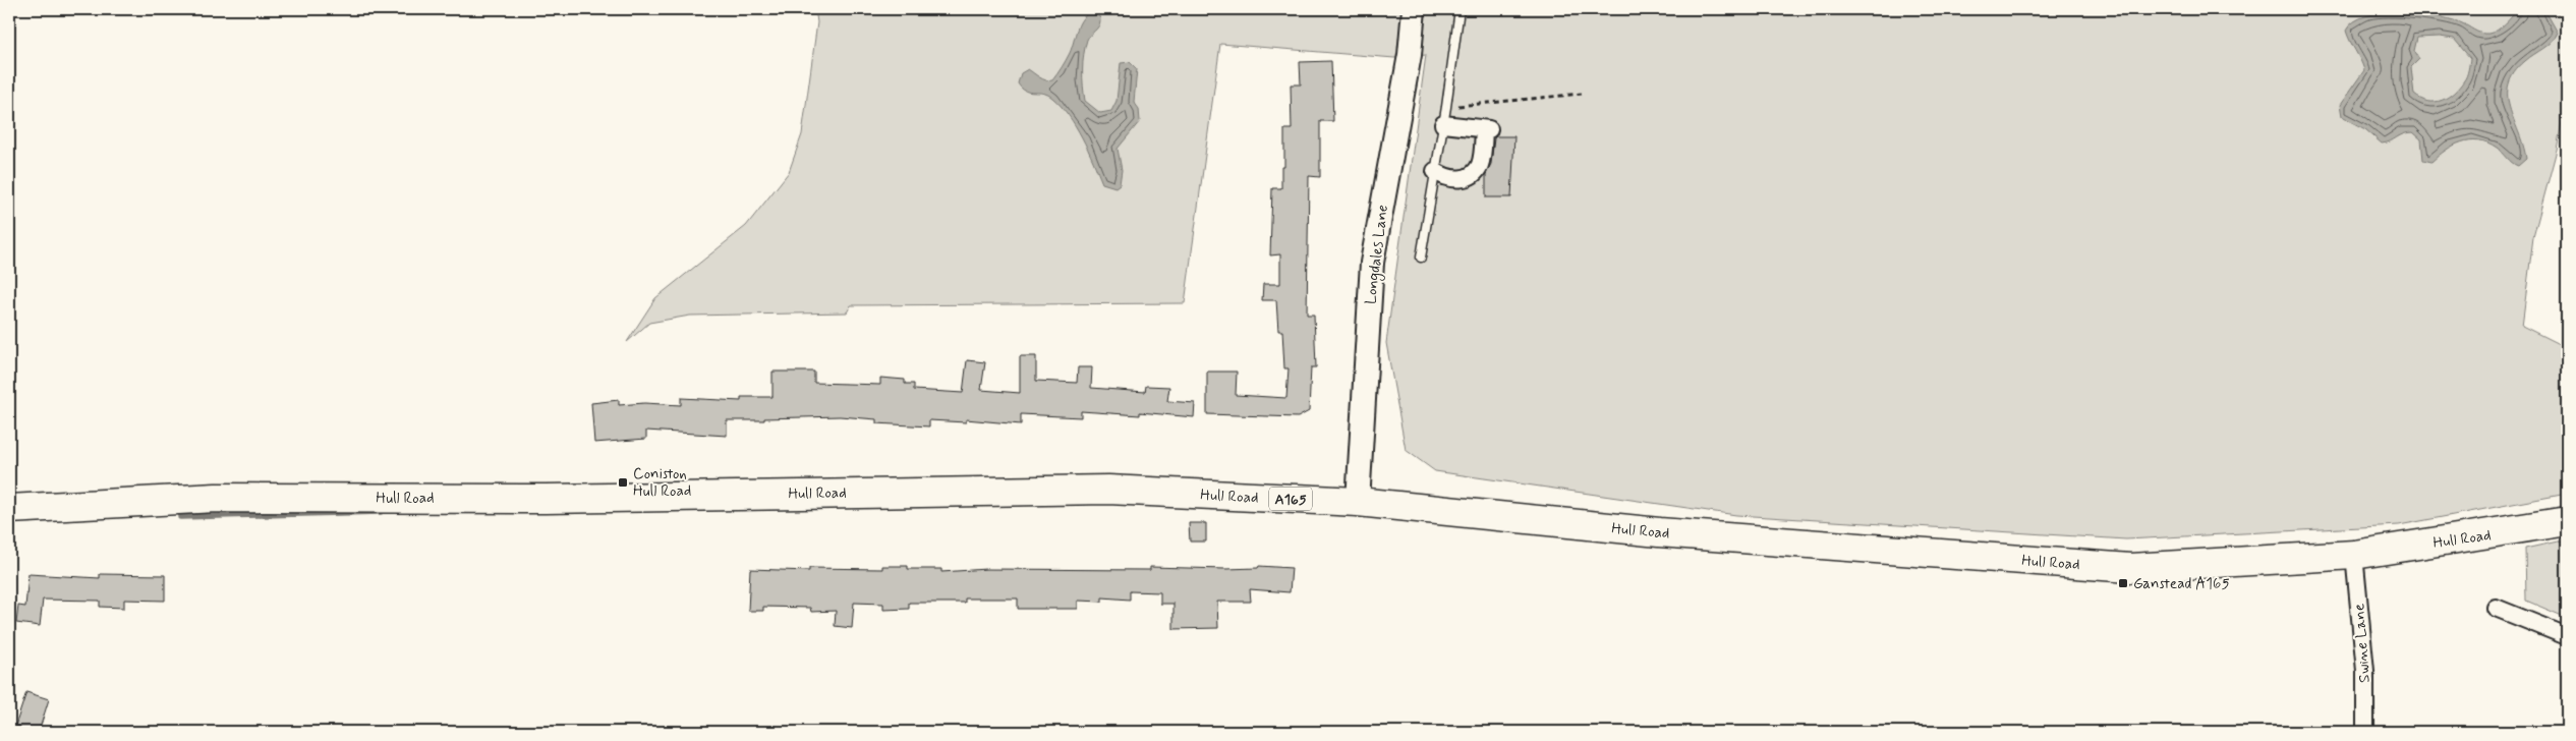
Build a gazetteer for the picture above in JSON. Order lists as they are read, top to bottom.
{
  "streets": {
    "highway": ["Hull Road", "A165"],
    "street": ["Longdales Lane", "Swine Lane"]
  },
  "crossings": [
    ["Longdales Lane", "Hull Road"],
    ["Hull Road", "Swine Lane"]
  ],
  "places": {
    "transit": ["Coniston Hull Road", "Ganstead A165"]
  }
}
